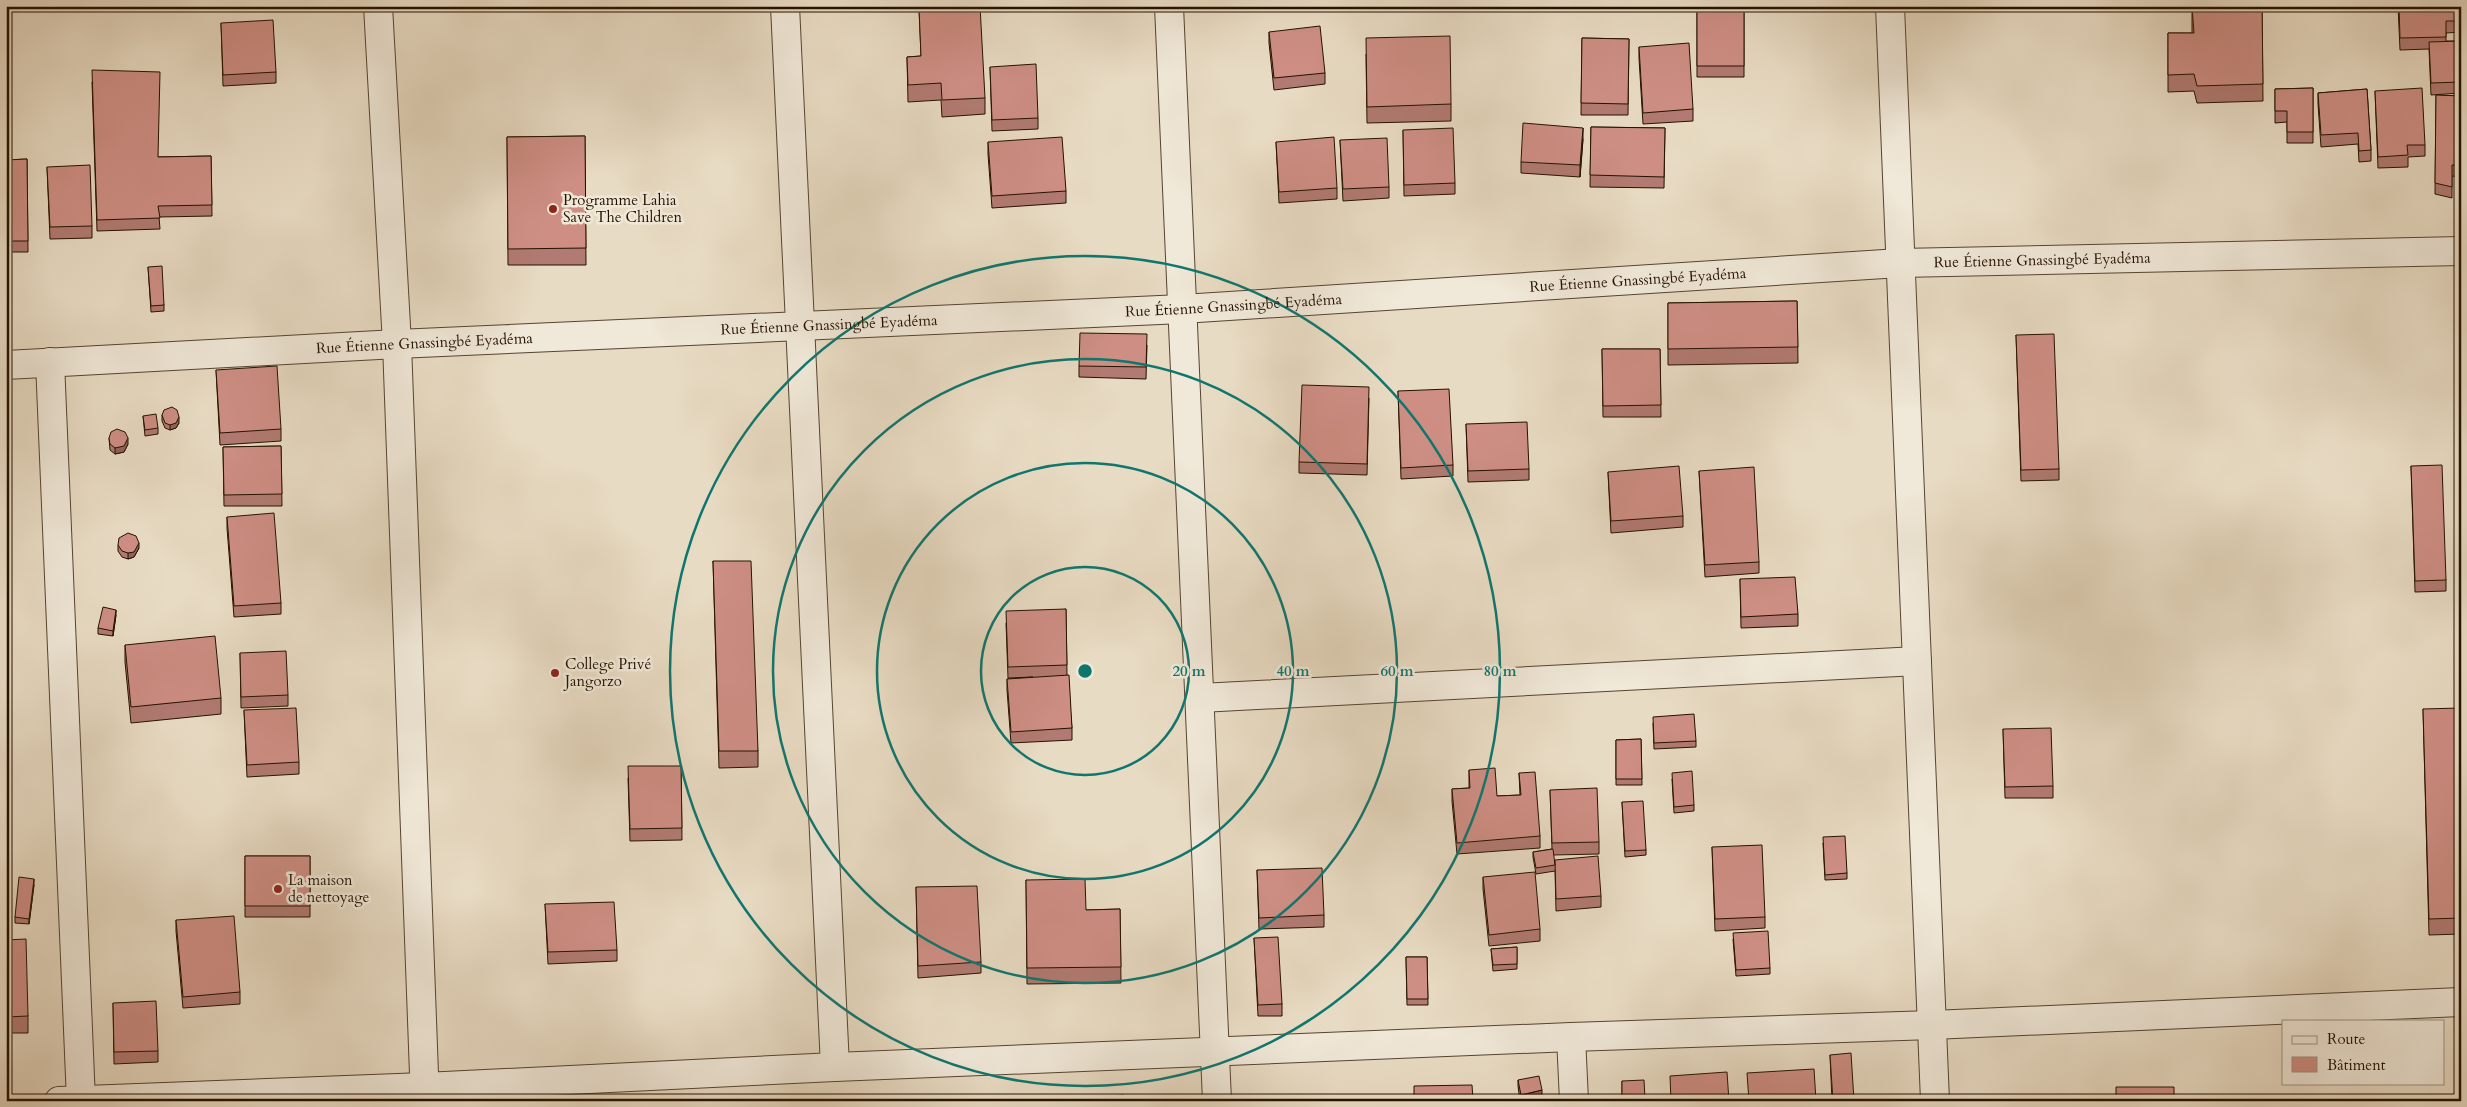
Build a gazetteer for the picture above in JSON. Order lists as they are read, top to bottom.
{
  "streets": {
    "street": ["Rue Étienne Gnassingbé Eyadéma"]
  },
  "places": ["Programme Lahia Save The Children", "College Privé Jangorzo", "La maison de nettoyage"],
  "legend": ["Route", "Bâtiment"],
  "rings": [
    "20 m",
    "40 m",
    "60 m",
    "80 m"
  ]
}
